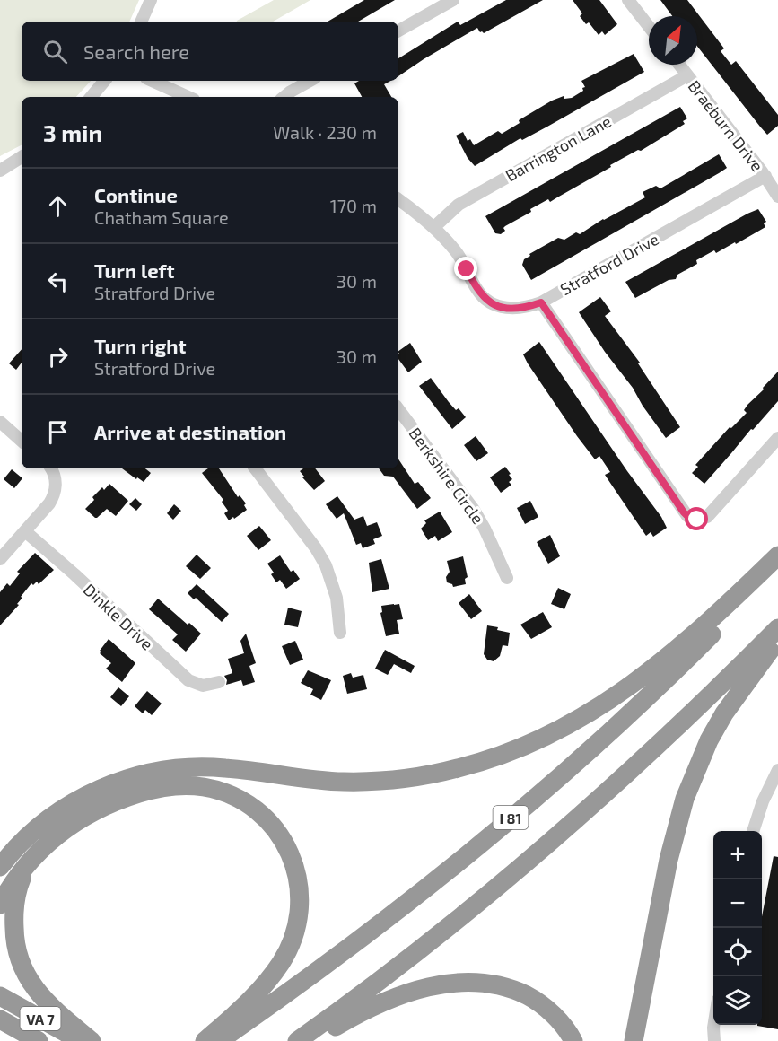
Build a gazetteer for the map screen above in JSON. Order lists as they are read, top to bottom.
{
  "streets": {
    "highway": ["I 81", "VA 7"],
    "street": [
      "Braeburn Drive",
      "Barrington Lane",
      "Stratford Drive",
      "Berkshire Circle",
      "Dinkle Drive"
    ]
  },
  "crossings": [
    ["Braeburn Drive", "Barrington Lane"],
    ["Braeburn Drive", "Stratford Drive"],
    ["Barrington Lane", "Stratford Drive"]
  ],
  "north": "top right",
  "page": {
    "search": "Search here",
    "heading": ["3 min", "Walk · 230 m"],
    "list": [
      ["Continue", "Chatham Square", "170 m"],
      ["Turn left", "Stratford Drive", "30 m"],
      ["Turn right", "Stratford Drive", "30 m"],
      "Arrive at destination"
    ],
    "map_buttons": ["+", "−"]
  }
}
